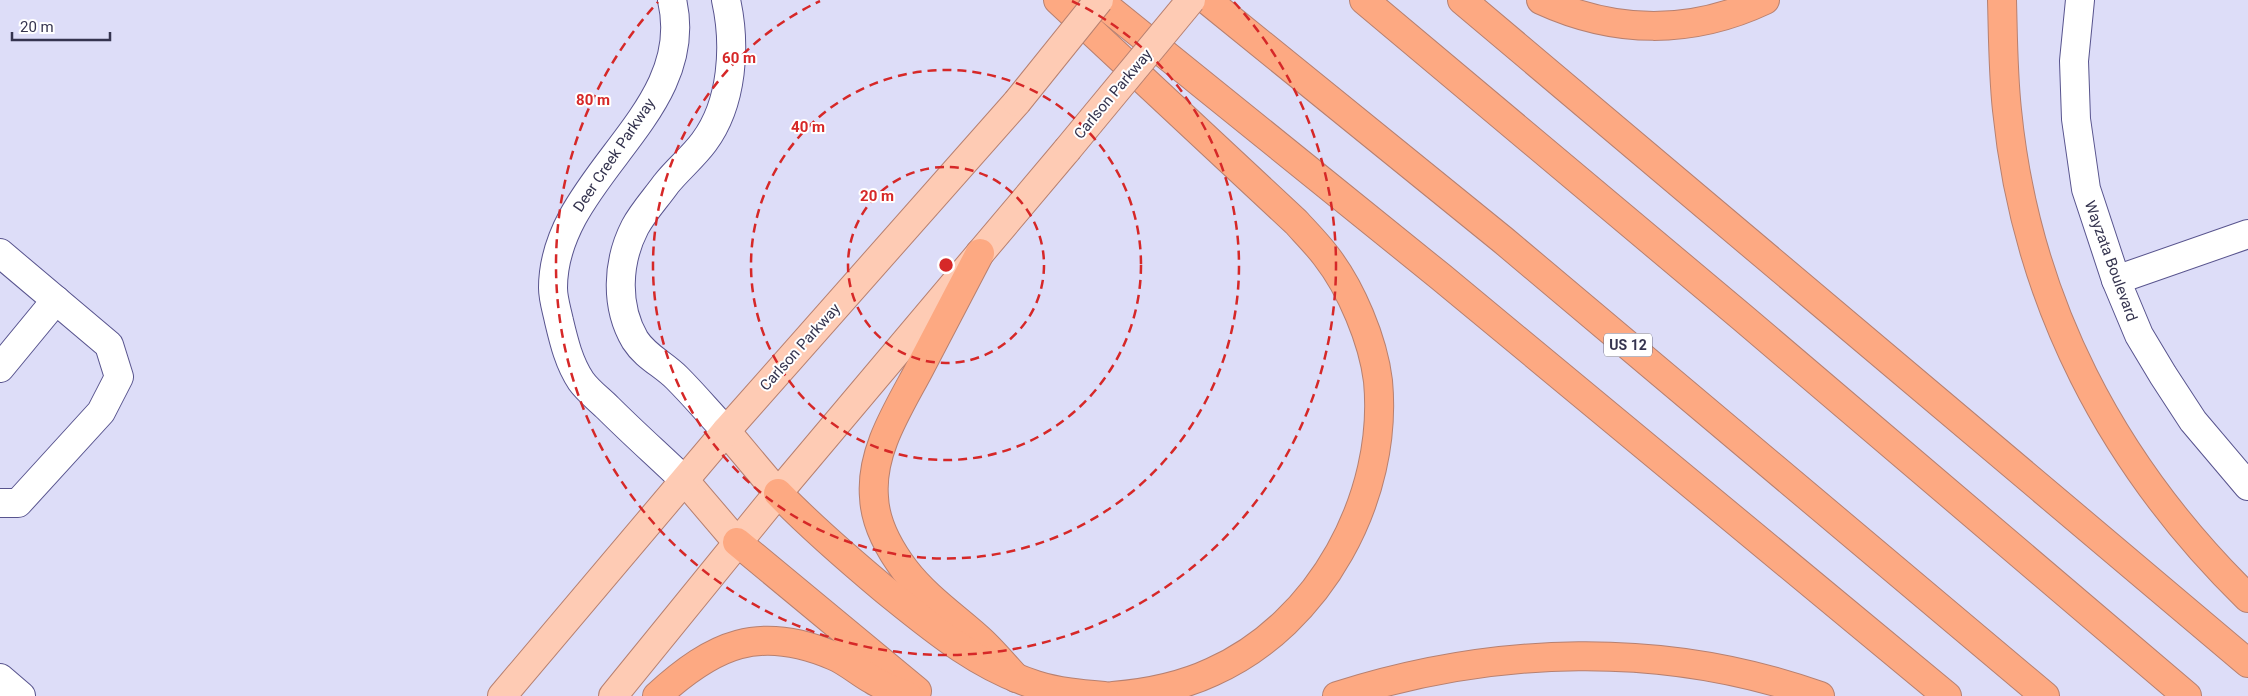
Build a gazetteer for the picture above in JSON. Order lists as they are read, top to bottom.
{
  "streets": {
    "highway": ["US 12"],
    "main road": ["Carlson Parkway", "Deer Creek Parkway"],
    "street": ["Wayzata Boulevard"]
  },
  "crossings": [
    ["Carlson Parkway", "Deer Creek Parkway"]
  ],
  "scale_bar": "20 m",
  "rings": [
    "60 m",
    "80 m",
    "40 m",
    "20 m"
  ]
}
